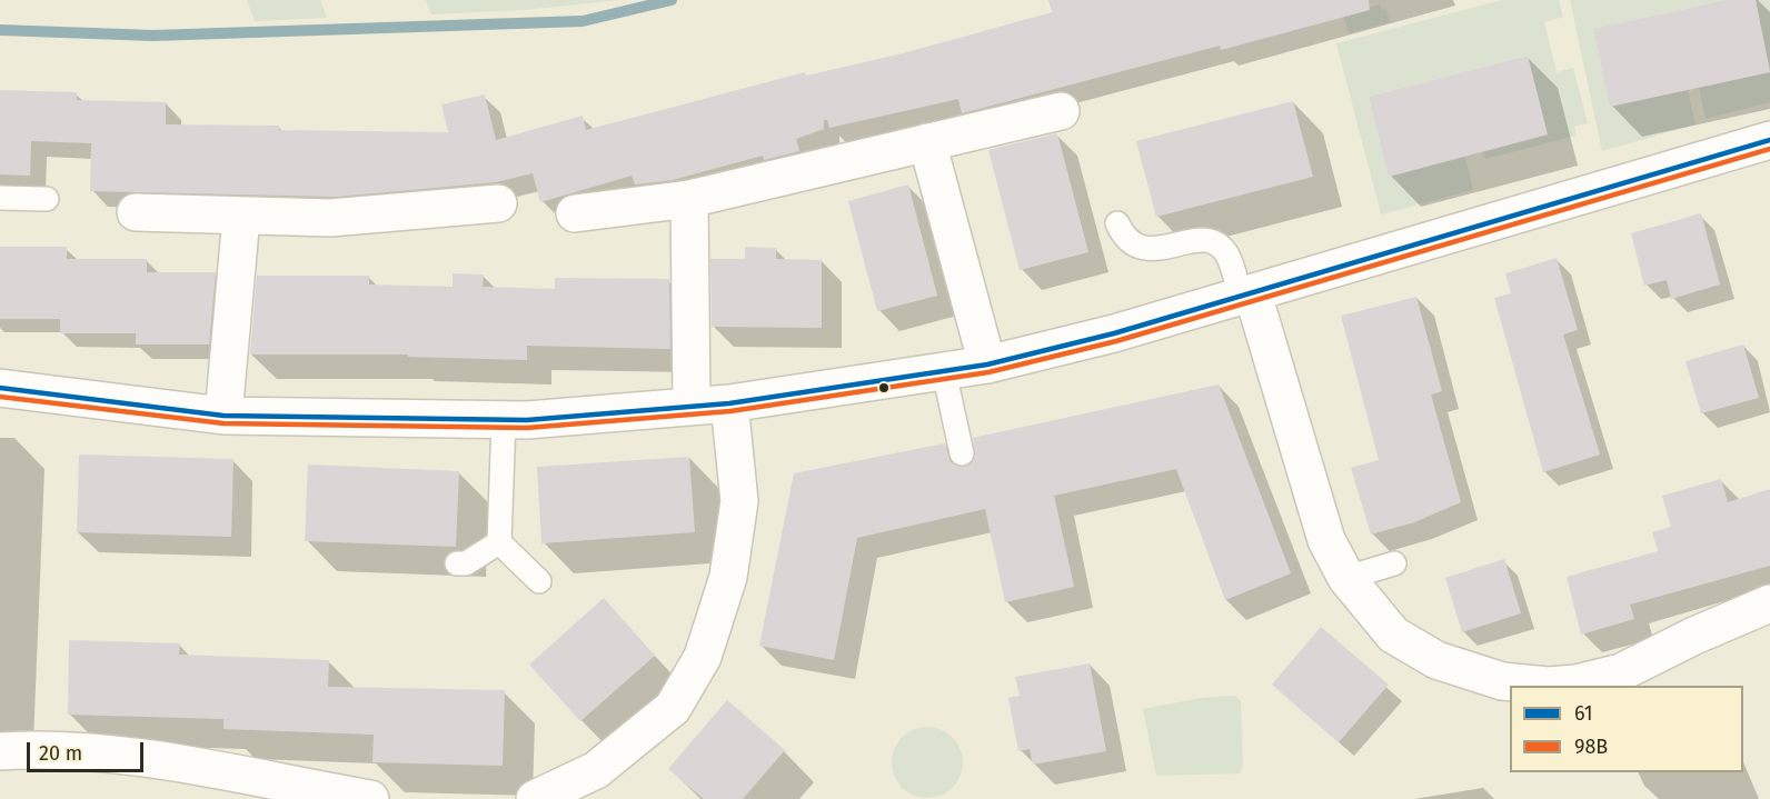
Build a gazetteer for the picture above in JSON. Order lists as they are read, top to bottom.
{
  "lines": ["transit line 61", "transit line 98B"],
  "legend": ["61", "98B"],
  "scale_bar": "20 m"
}
